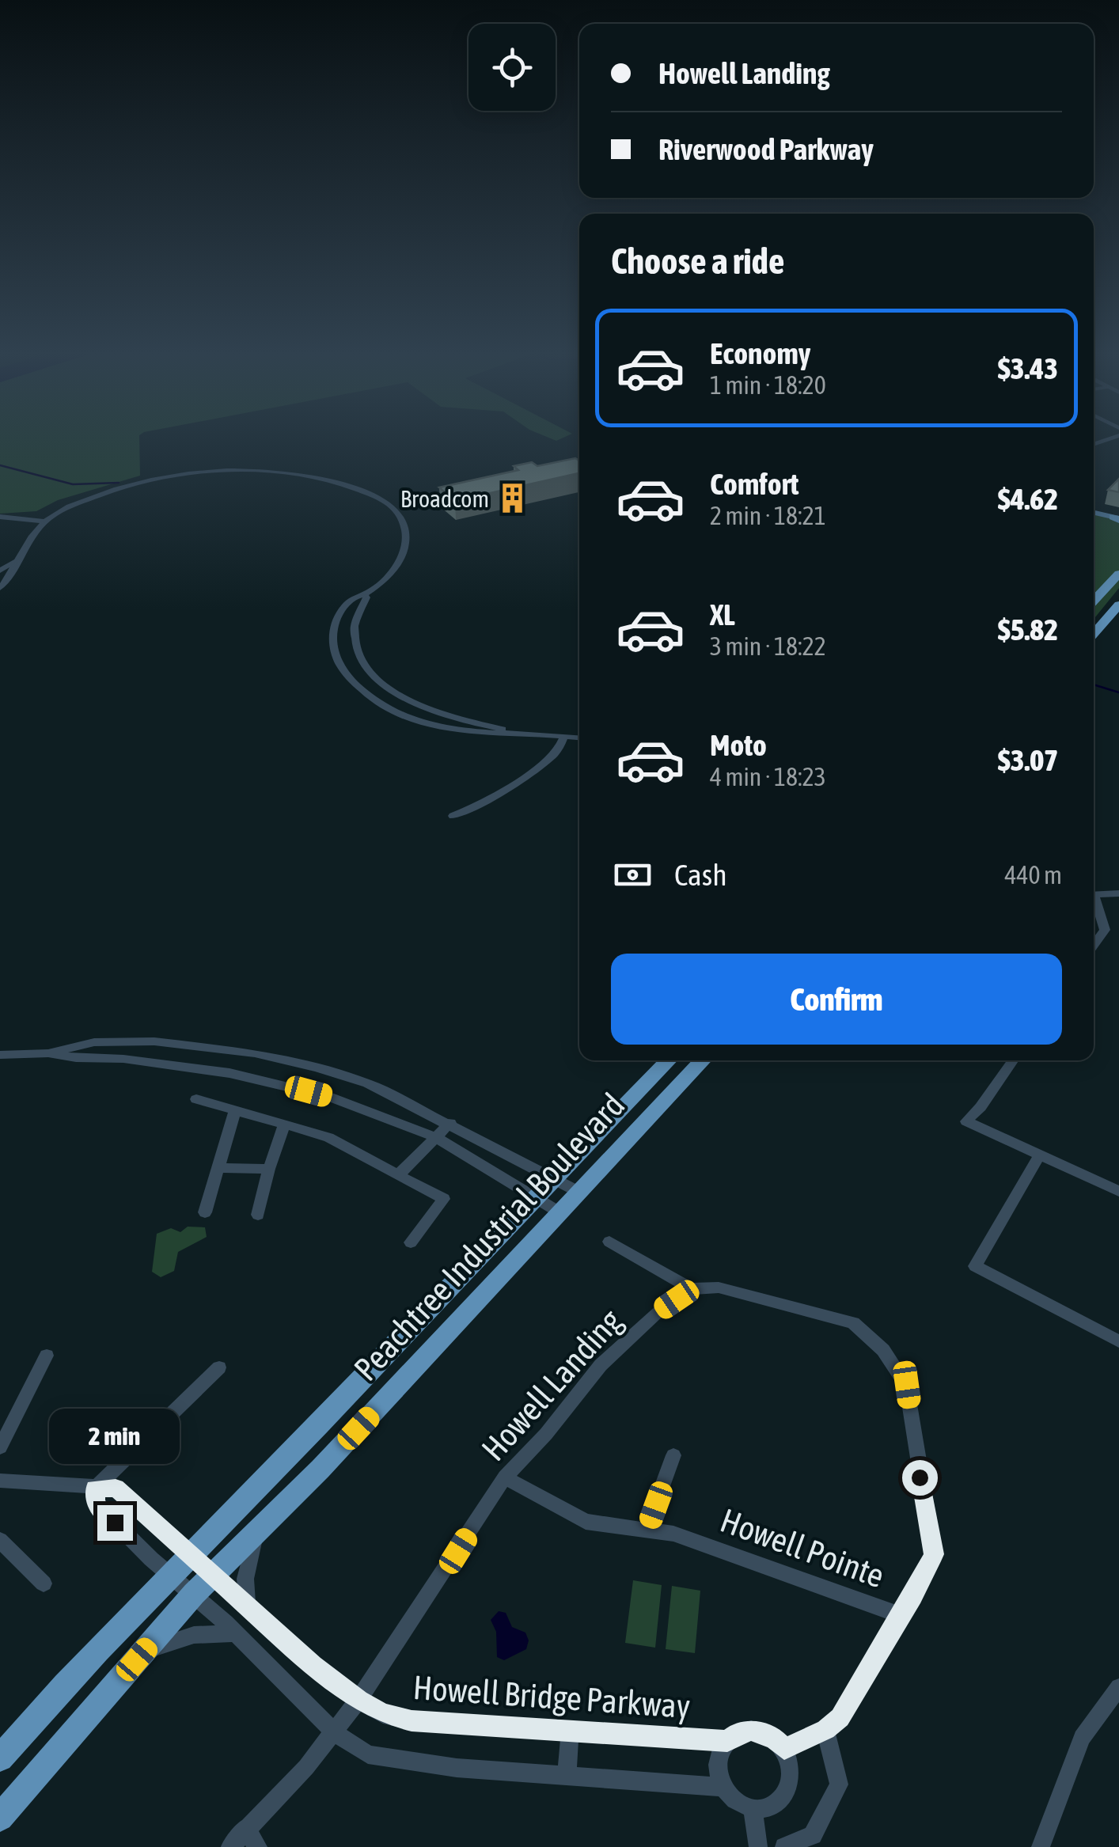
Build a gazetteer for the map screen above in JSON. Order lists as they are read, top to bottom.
{
  "streets": {
    "highway": ["Peachtree Industrial Boulevard"],
    "street": ["Howell Landing", "Howell Pointe", "Howell Bridge Parkway"]
  },
  "crossings": [
    ["Peachtree Industrial Boulevard", "Howell Bridge Parkway"],
    ["Howell Landing", "Howell Pointe"],
    ["Howell Landing", "Howell Bridge Parkway"]
  ],
  "places": {
    "building": ["Broadcom"]
  },
  "page": {
    "banner": ["Howell Landing", "Riverwood Parkway"],
    "heading": "Choose a ride",
    "list": [
      {
        "name": "Economy",
        "note": "1 min · 18:20",
        "value": "$3.43"
      },
      {
        "name": "Comfort",
        "note": "2 min · 18:21",
        "value": "$4.62"
      },
      {
        "name": "XL",
        "note": "3 min · 18:22",
        "value": "$5.82"
      },
      {
        "name": "Moto",
        "note": "4 min · 18:23",
        "value": "$3.07"
      }
    ],
    "pay": ["Cash", "440 m"],
    "buttons": "Confirm",
    "bubble": "2 min"
  }
}
